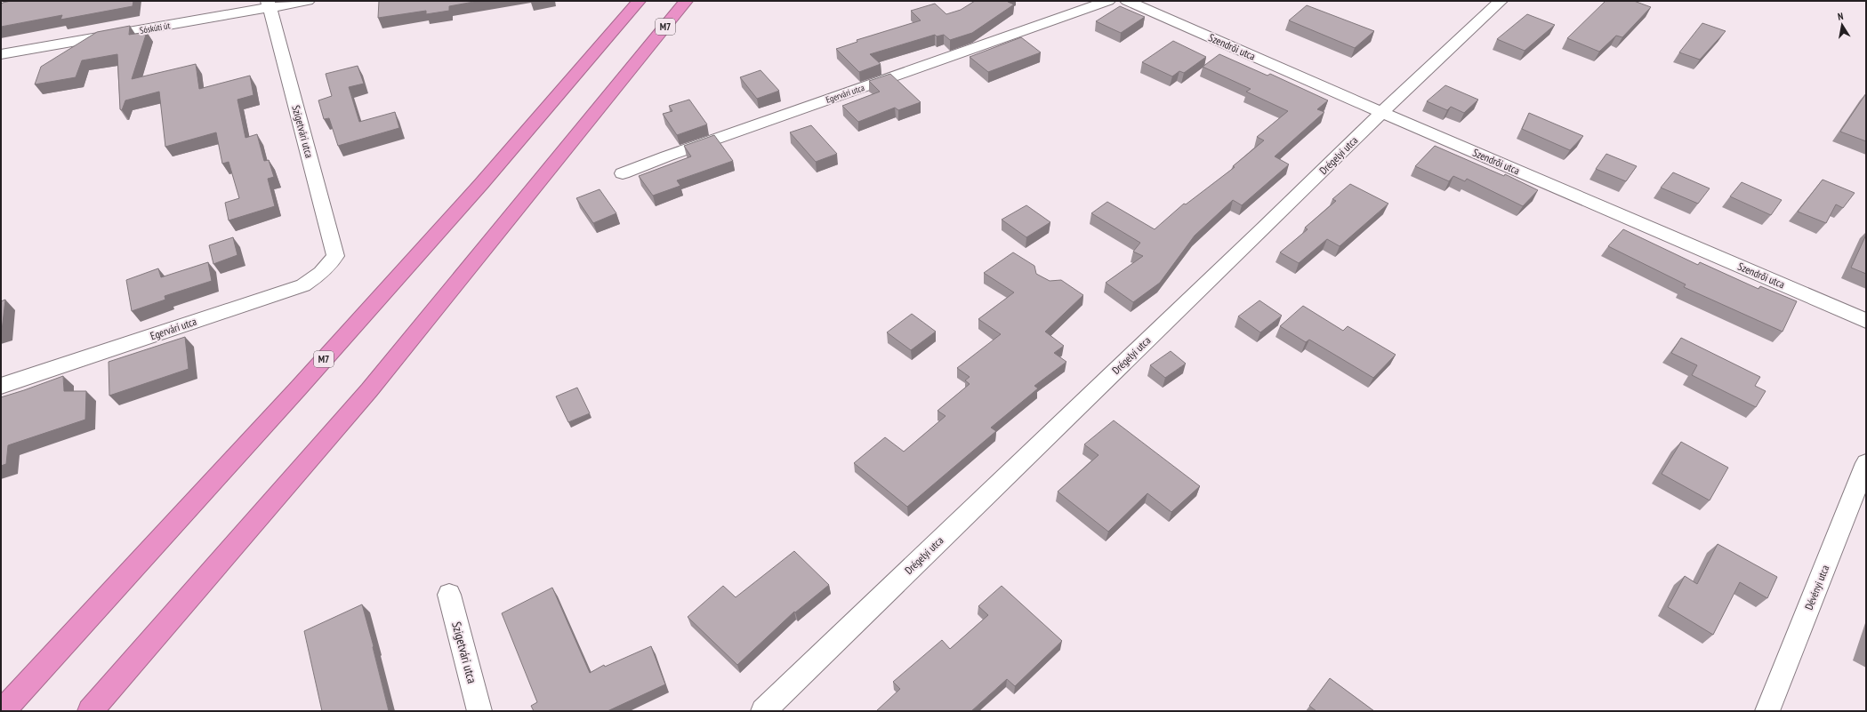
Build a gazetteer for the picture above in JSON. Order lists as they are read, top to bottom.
{
  "streets": {
    "highway": ["M7"],
    "street": [
      "Sóskúti út",
      "Szendrői utca",
      "Egervári utca",
      "Szigetvári utca",
      "Drégelyi utca",
      "Dévényi utca"
    ]
  },
  "crossings": [
    ["Sóskúti út", "Szigetvári utca"],
    ["Szendrői utca", "Drégelyi utca"],
    ["Egervári utca", "Szigetvári utca"]
  ],
  "north": "top"
}
